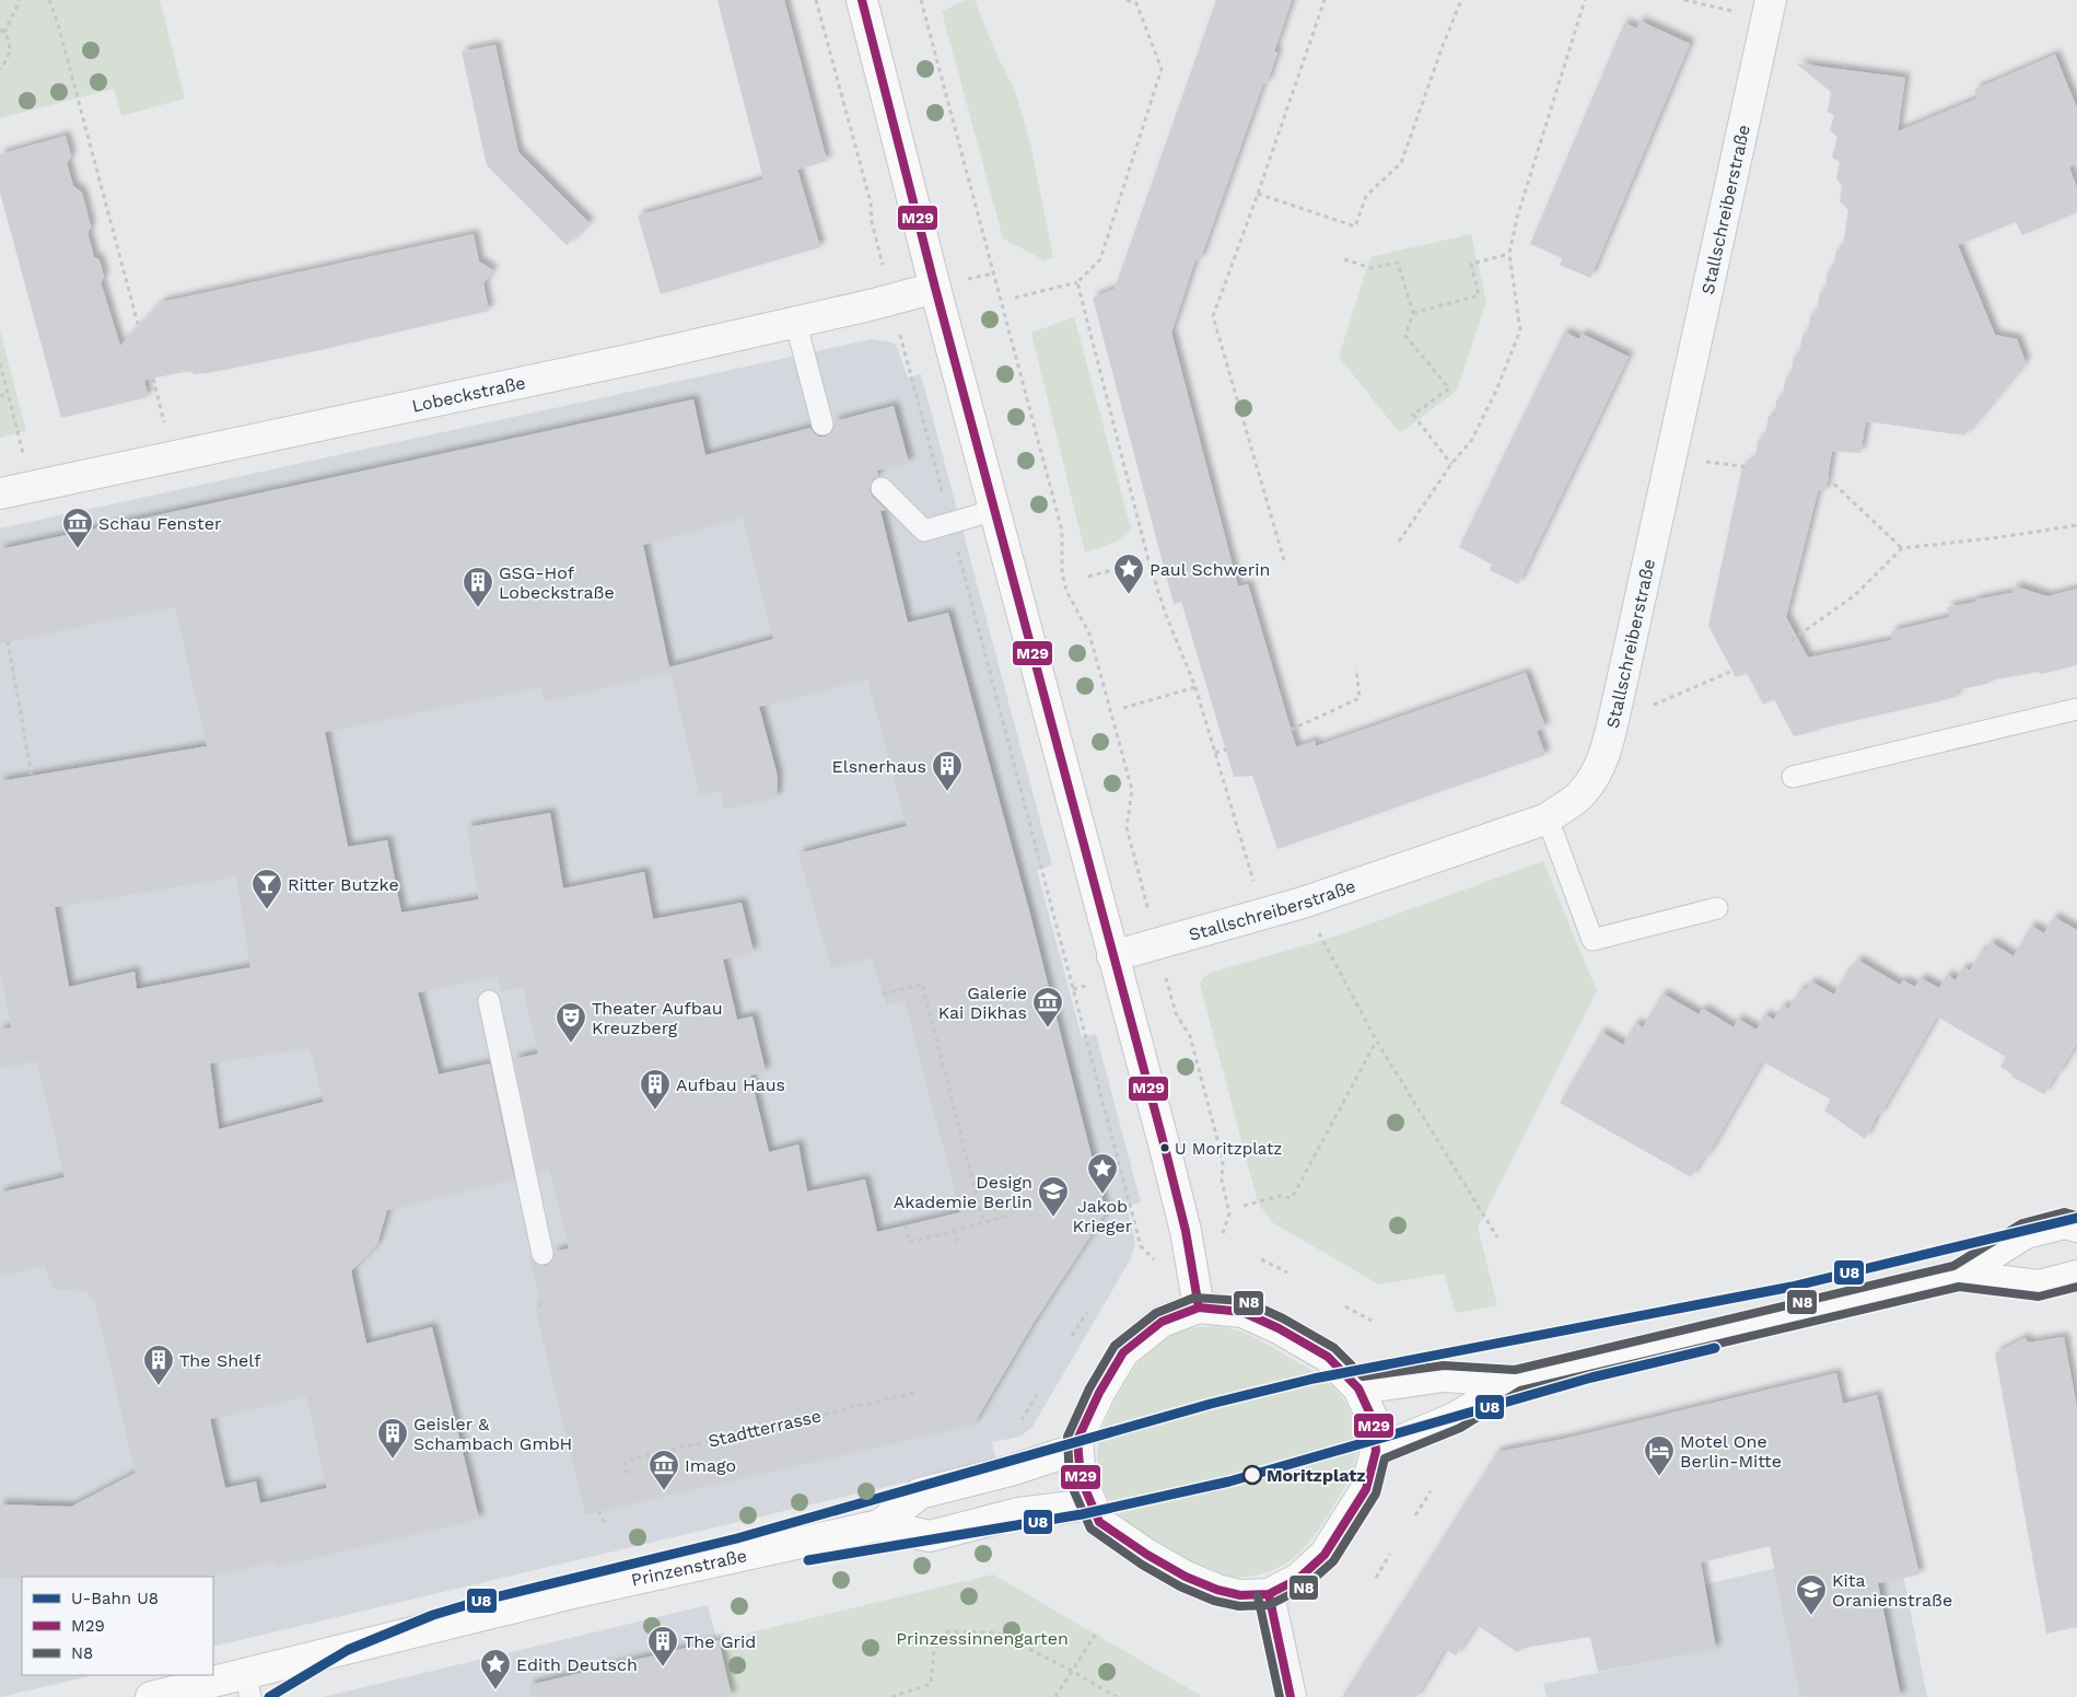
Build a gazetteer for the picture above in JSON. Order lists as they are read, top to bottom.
{
  "streets": {
    "main road": ["Prinzenstraße"],
    "street": ["Stallschreiberstraße", "Lobeckstraße"],
    "path": ["Stadtterrasse"]
  },
  "parks": ["Prinzessinnengarten"],
  "places": {
    "museum": ["Schau Fenster", "Galerie Kai Dikhas", "Imago"],
    "place": ["Paul Schwerin", "Jakob Krieger", "Edith Deutsch"],
    "building": [
      "GSG-Hof Lobeckstraße",
      "Elsnerhaus",
      "Aufbau Haus",
      "The Shelf",
      "Geisler & Schambach GmbH",
      "The Grid"
    ],
    "bar": ["Ritter Butzke"],
    "theatre": ["Theater Aufbau Kreuzberg"],
    "other": ["U Moritzplatz", "Moritzplatz"],
    "school or university": ["Design Akademie Berlin", "Kita Oranienstraße"],
    "hotel": ["Motel One Berlin-Mitte"]
  },
  "lines": ["transit line M29", "transit line N8", "metro line U8"],
  "legend": ["U-Bahn U8", "M29", "N8"]
}
